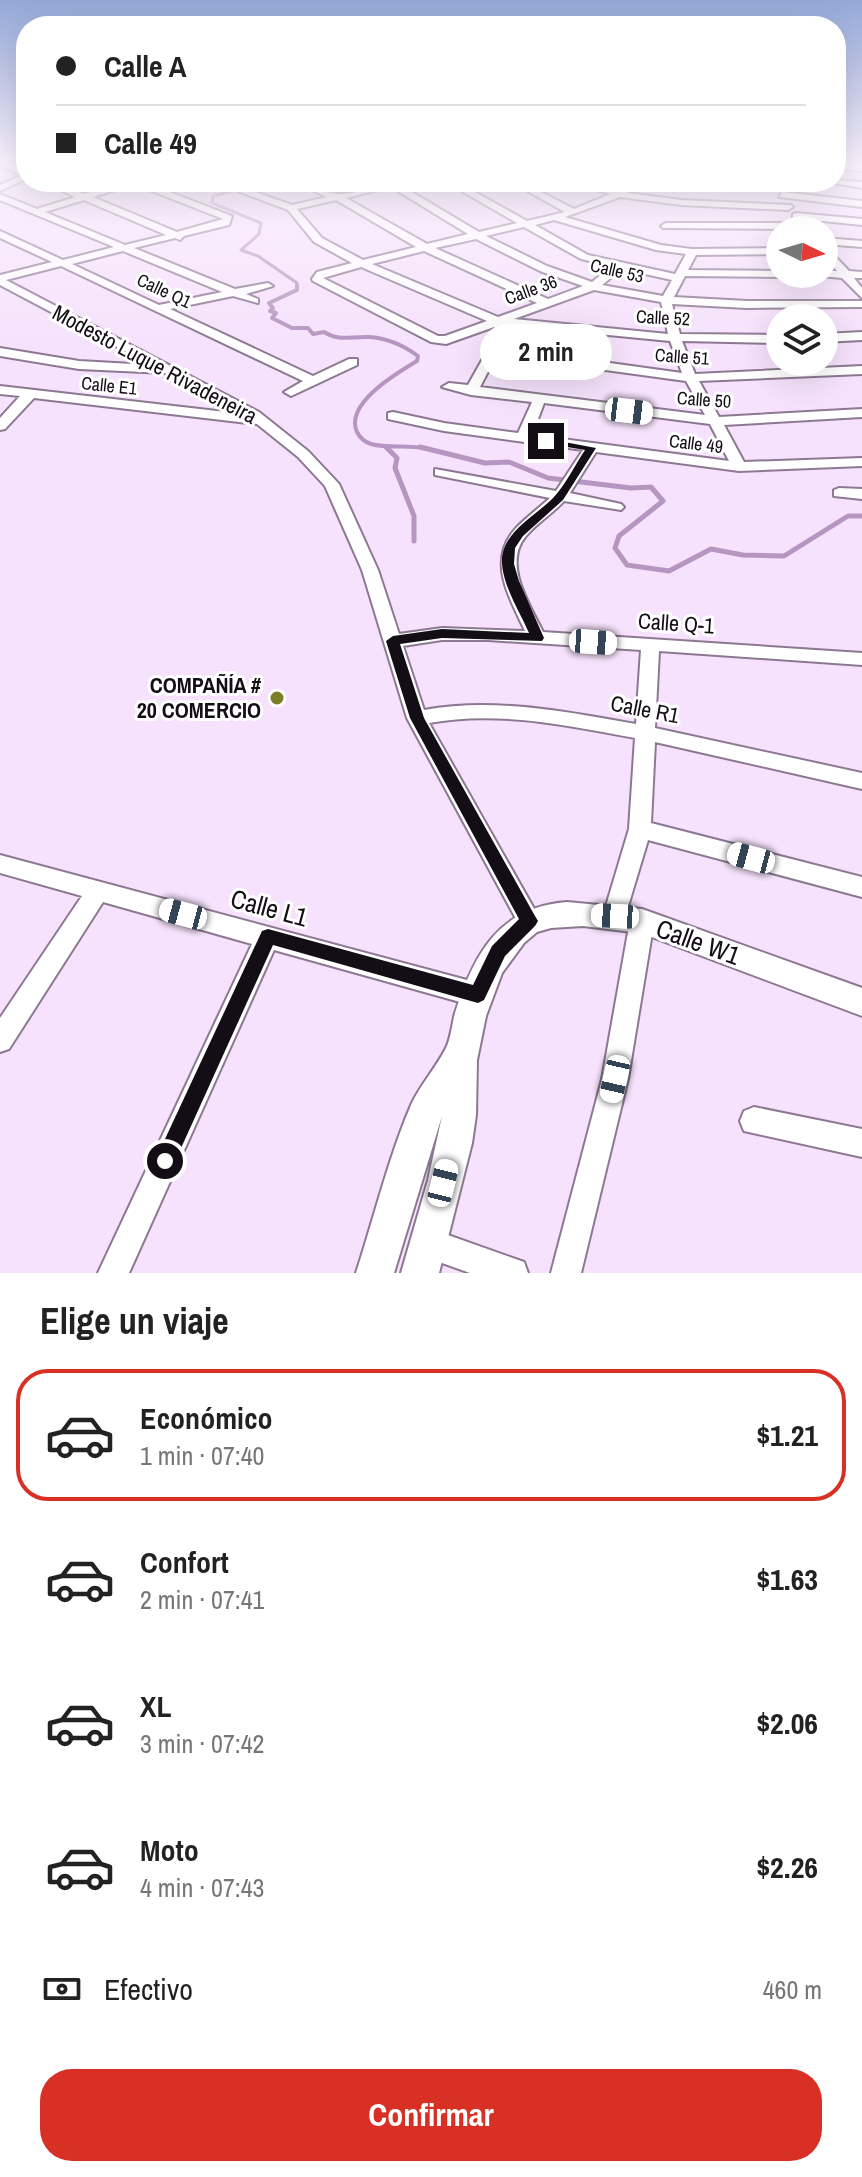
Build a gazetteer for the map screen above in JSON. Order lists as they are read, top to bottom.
{
  "streets": {
    "street": [
      "Calle 53",
      "Calle 36",
      "Calle Q1",
      "Calle 52",
      "Calle 51",
      "Modesto Luque Rivadeneira",
      "Calle E1",
      "Calle 50",
      "Calle 49",
      "Calle Q-1",
      "Calle R1",
      "Calle L1",
      "Calle W1"
    ]
  },
  "crossings": [
    ["Calle 53", "Calle 36"],
    ["Calle 36", "Calle 52"],
    ["Modesto Luque Rivadeneira", "Calle E1"],
    ["Modesto Luque Rivadeneira", "Calle Q-1"],
    ["Modesto Luque Rivadeneira", "Calle R1"],
    ["Modesto Luque Rivadeneira", "Calle W1"]
  ],
  "places": ["COMPAÑÍA # 20 COMERCIO"],
  "north": "right",
  "page": {
    "banner": ["Calle A", "Calle 49"],
    "bubble": "2 min",
    "heading": "Elige un viaje",
    "list": [
      {
        "name": "Económico",
        "note": "1 min · 07:40",
        "value": "$1.21"
      },
      {
        "name": "Confort",
        "note": "2 min · 07:41",
        "value": "$1.63"
      },
      {
        "name": "XL",
        "note": "3 min · 07:42",
        "value": "$2.06"
      },
      {
        "name": "Moto",
        "note": "4 min · 07:43",
        "value": "$2.26"
      }
    ],
    "pay": ["Efectivo", "460 m"],
    "buttons": "Confirmar"
  }
}
